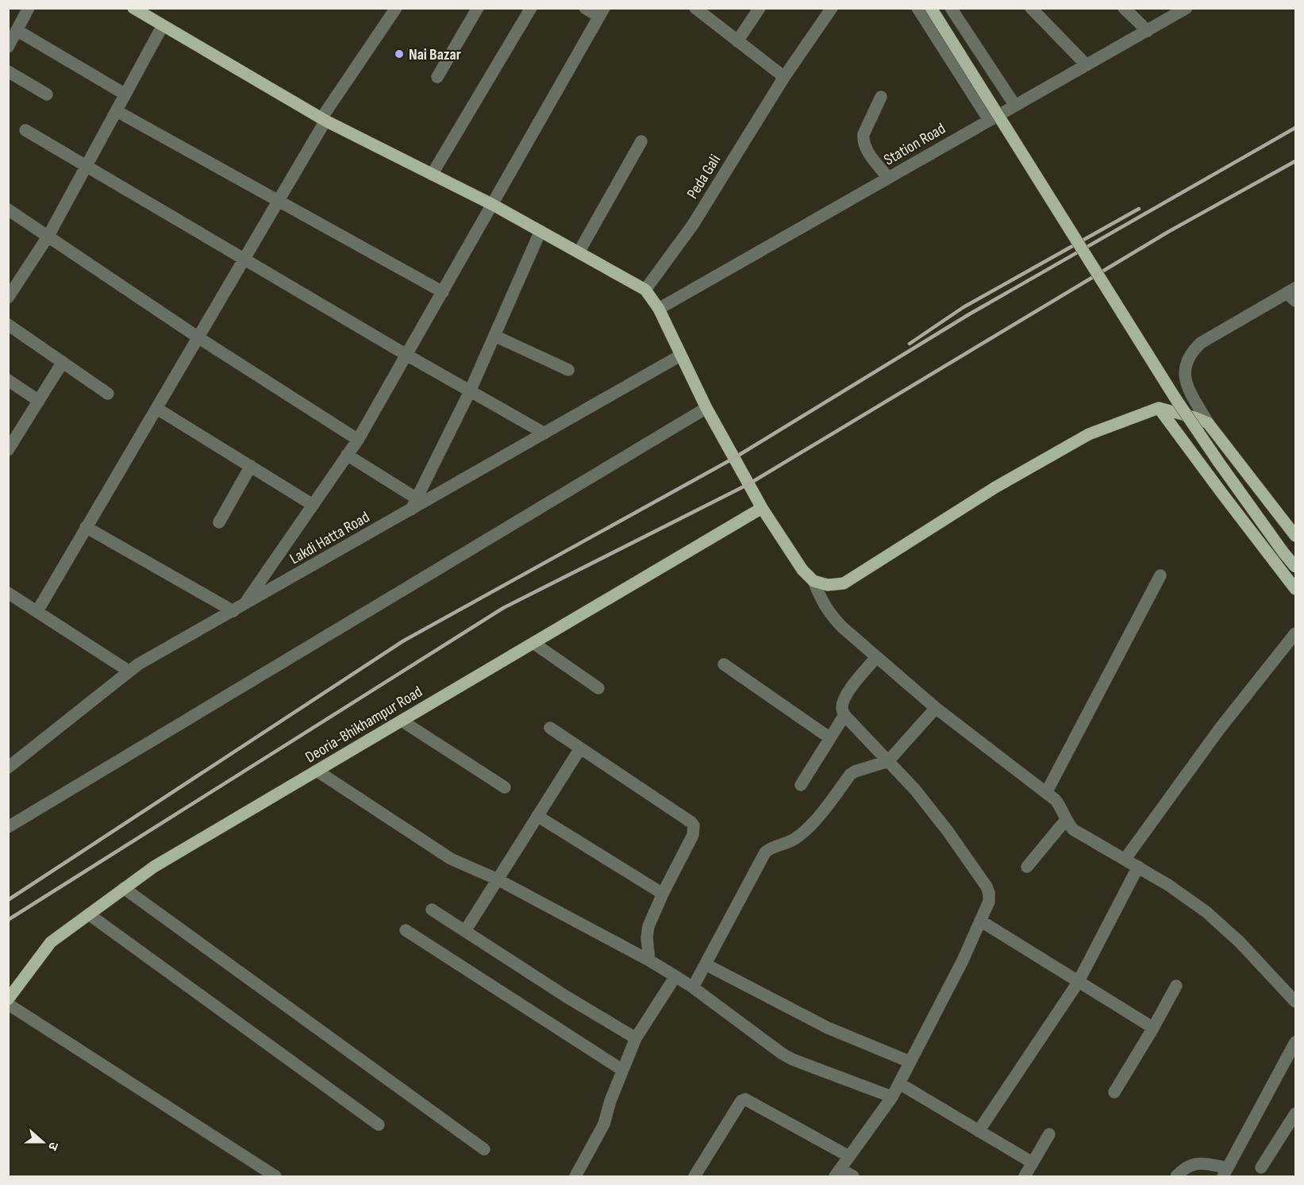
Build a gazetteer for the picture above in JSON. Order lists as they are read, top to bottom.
{
  "streets": {
    "main road": ["Deoria-Bhikhampur Road"],
    "street": ["Station Road", "Peda Gali", "Lakdi Hatta Road"]
  },
  "places": ["Nai Bazar"],
  "north": "right"
}
